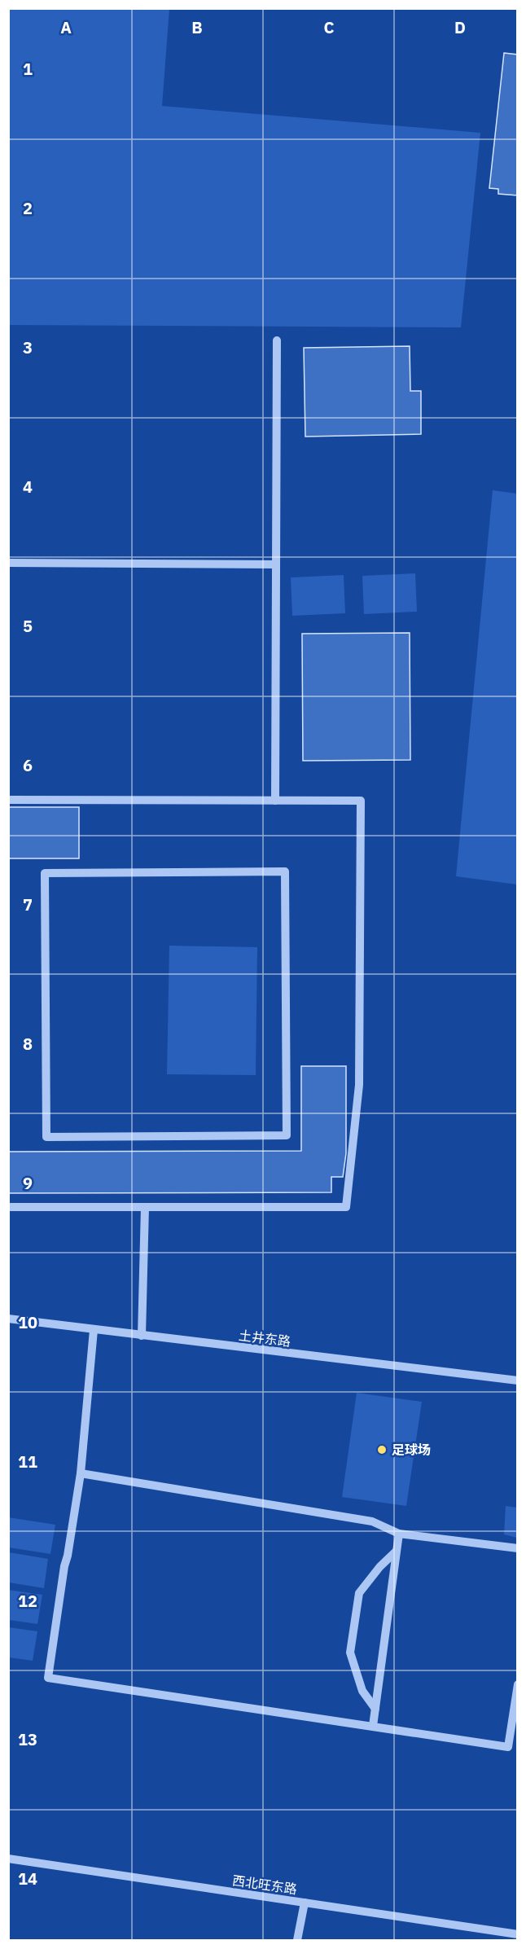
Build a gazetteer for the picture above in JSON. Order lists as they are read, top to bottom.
{
  "streets": {
    "street": ["土井东路", "西北旺东路"]
  },
  "places": ["足球场"],
  "grid": {
    "columns": [
      "A",
      "B",
      "C",
      "D"
    ],
    "rows": [
      "1",
      "2",
      "3",
      "4",
      "5",
      "6",
      "7",
      "8",
      "9",
      "10",
      "11",
      "12",
      "13",
      "14"
    ]
  }
}
